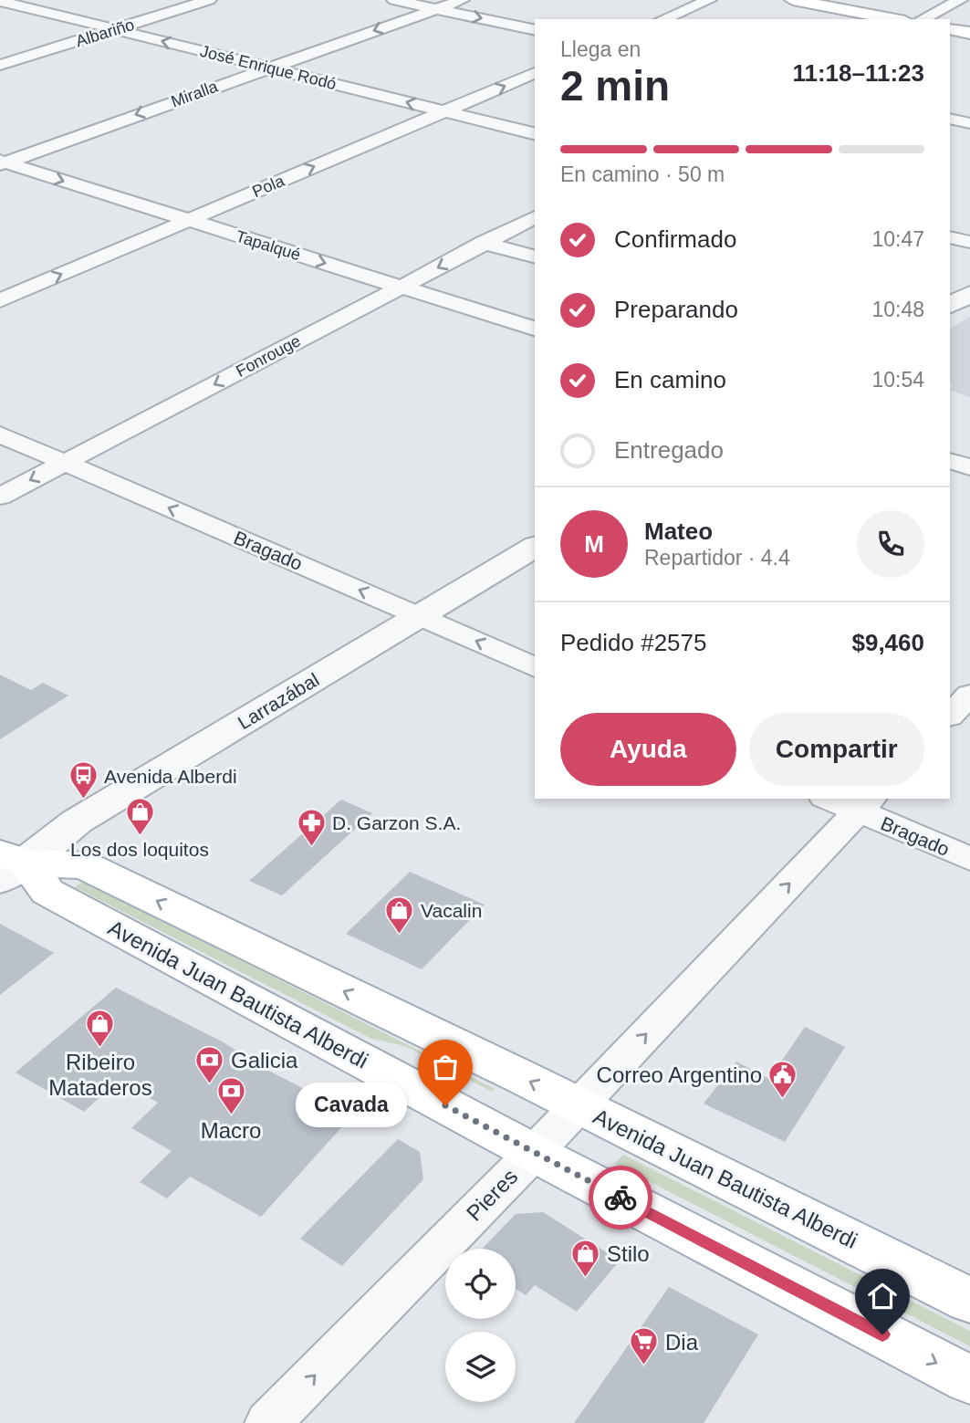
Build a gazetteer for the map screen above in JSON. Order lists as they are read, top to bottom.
{
  "streets": {
    "main road": ["Avenida Juan Bautista Alberdi"],
    "street": [
      "Albariño",
      "José Enrique Rodó",
      "Miralla",
      "Pola",
      "Tapalqué",
      "Fonrouge",
      "Bragado",
      "Larrazábal",
      "Pieres"
    ]
  },
  "crossings": [
    ["Albariño", "José Enrique Rodó"],
    ["José Enrique Rodó", "Miralla"],
    ["José Enrique Rodó", "Pola"],
    ["Miralla", "Tapalqué"],
    ["Pola", "Tapalqué"],
    ["Tapalqué", "Fonrouge"],
    ["Fonrouge", "Bragado"],
    ["Bragado", "Larrazábal"],
    ["Bragado", "Pieres"],
    ["Larrazábal", "Avenida Juan Bautista Alberdi"],
    ["Avenida Juan Bautista Alberdi", "Pieres"]
  ],
  "one_way": [
    "José Enrique Rodó",
    "Miralla",
    "Pola",
    "Tapalqué",
    "Fonrouge",
    "Bragado",
    "Pieres"
  ],
  "places": {
    "bus stop": ["Avenida Alberdi"],
    "shop": [
      "Los dos loquitos",
      "Vacalin",
      "Ribeiro Mataderos",
      "Stilo"
    ],
    "pharmacy": ["D. Garzon S.A."],
    "bank": ["Galicia", "Macro"],
    "public building": ["Correo Argentino"],
    "other": ["Cavada"],
    "supermarket": ["Dia"]
  },
  "page": {
    "heading": ["2 min", "Llega en", "11:18–11:23"],
    "panel": [
      "Mateo",
      "Repartidor · 4.4",
      "Pedido #2575",
      "$9,460"
    ],
    "bar": "En camino · 50 m",
    "list": [
      ["Confirmado", "10:47"],
      ["Preparando", "10:48"],
      ["En camino", "10:54"],
      "Entregado"
    ],
    "round": "M",
    "buttons": ["Ayuda", "Compartir"],
    "bubble": "Cavada"
  }
}
